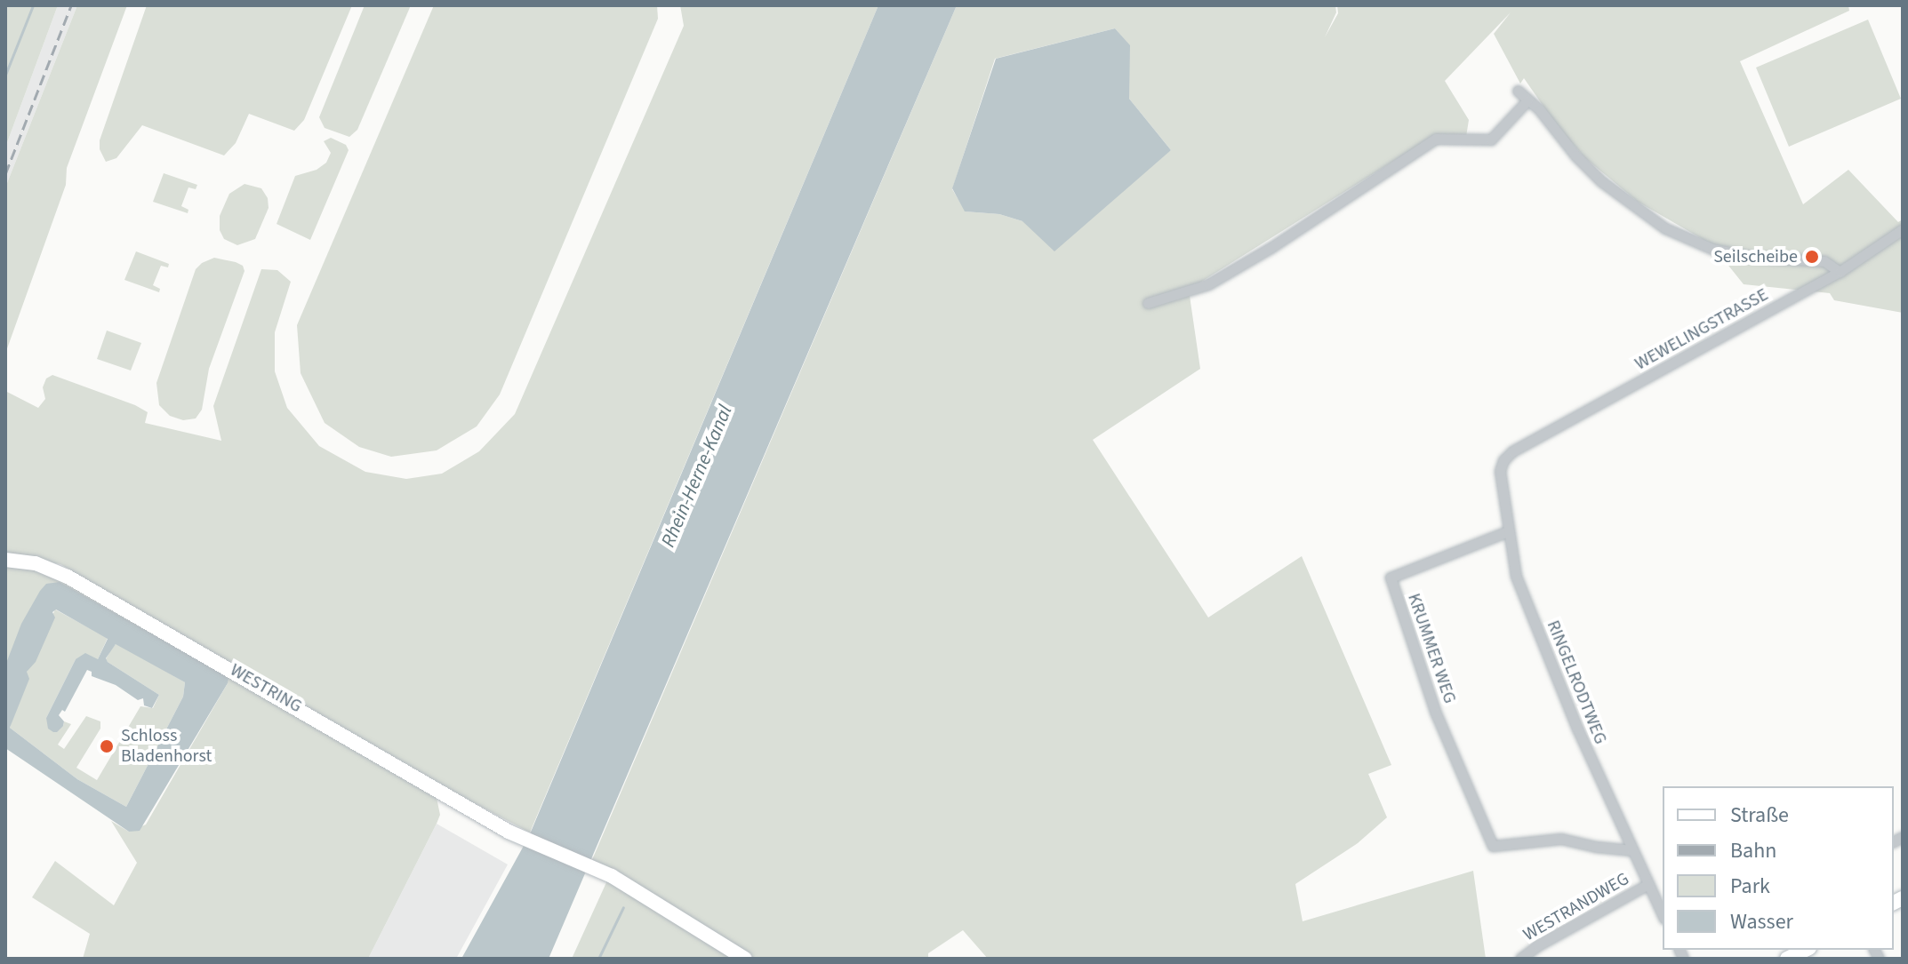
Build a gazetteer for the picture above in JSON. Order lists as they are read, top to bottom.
{
  "streets": {
    "main road": ["WESTRING"],
    "street": [
      "WEWELINGSTRASSE",
      "KRUMMER WEG",
      "RINGELRODTWEG",
      "WESTRANDWEG"
    ]
  },
  "crossings": [
    ["WEWELINGSTRASSE", "RINGELRODTWEG"],
    ["KRUMMER WEG", "RINGELRODTWEG"],
    ["RINGELRODTWEG", "WESTRANDWEG"]
  ],
  "water": ["Rhein-Herne-Kanal"],
  "places": ["Seilscheibe", "Schloss Bladenhorst"],
  "legend": [
    "Straße",
    "Bahn",
    "Park",
    "Wasser"
  ]
}
